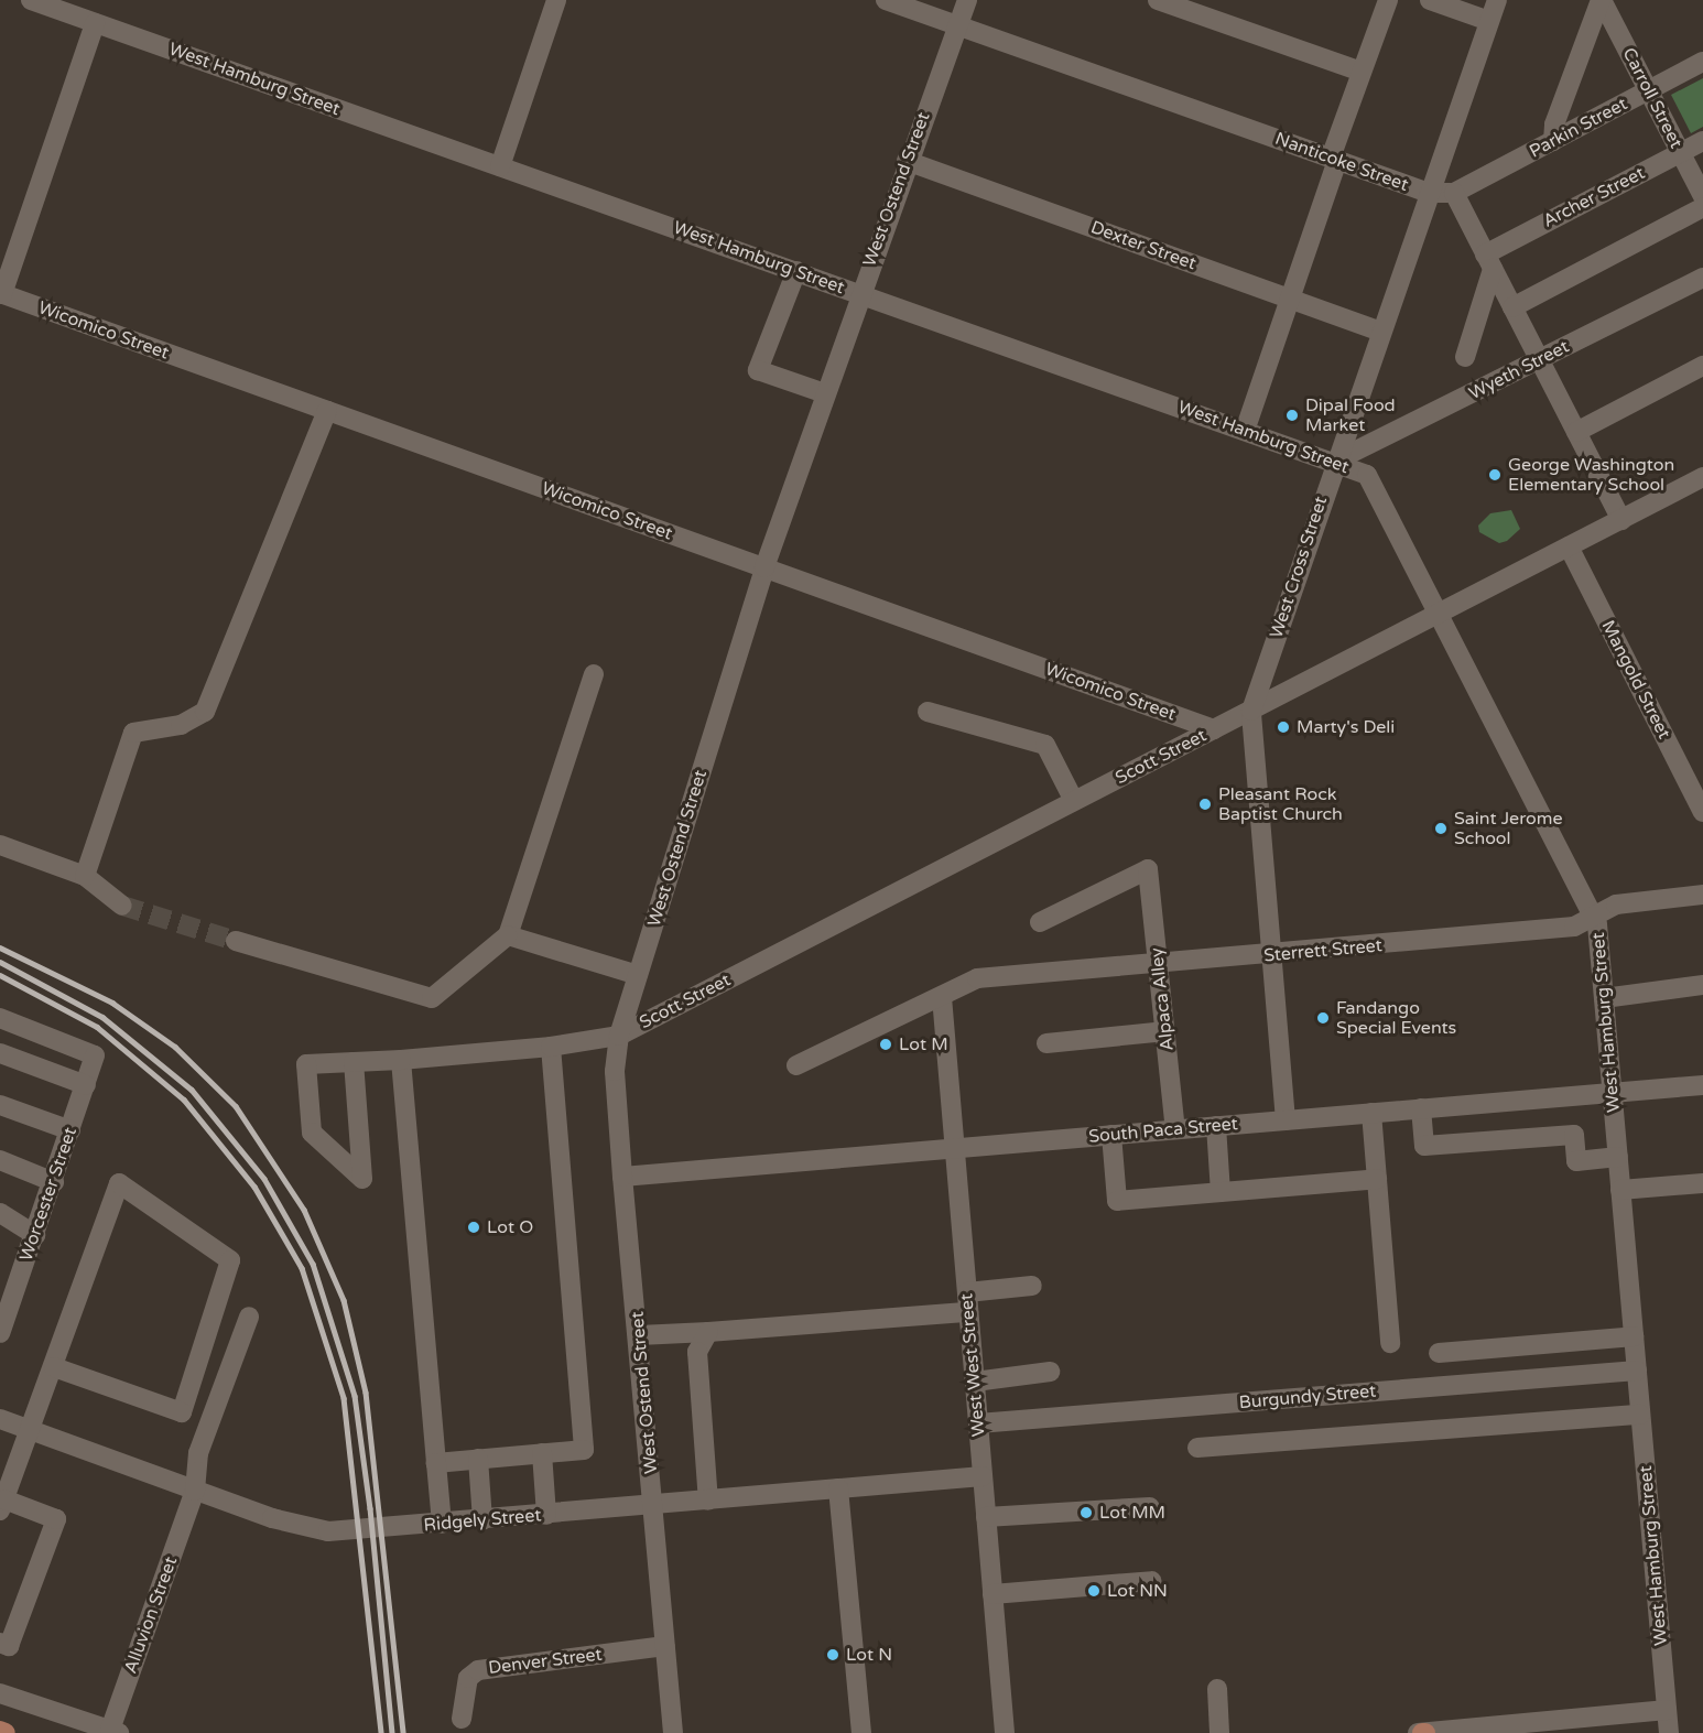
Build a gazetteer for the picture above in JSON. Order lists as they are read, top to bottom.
{
  "streets": {
    "street": [
      "West Hamburg Street",
      "Carroll Street",
      "Parkin Street",
      "Nanticoke Street",
      "West Ostend Street",
      "Archer Street",
      "Dexter Street",
      "Wicomico Street",
      "Wyeth Street",
      "West Cross Street",
      "Mangold Street",
      "Scott Street",
      "Sterrett Street",
      "Alpaca Alley",
      "South Paca Street",
      "Worcester Street",
      "West West Street",
      "Burgundy Street",
      "Ridgely Street",
      "Alluvion Street",
      "Denver Street"
    ]
  },
  "crossings": [
    ["West Hamburg Street", "West Ostend Street"],
    ["West Hamburg Street", "Wyeth Street"],
    ["West Hamburg Street", "West Cross Street"],
    ["West Hamburg Street", "Scott Street"],
    ["West Hamburg Street", "Sterrett Street"],
    ["West Hamburg Street", "South Paca Street"],
    ["West Hamburg Street", "Burgundy Street"],
    ["Carroll Street", "Parkin Street"],
    ["Carroll Street", "Archer Street"],
    ["Parkin Street", "Nanticoke Street"],
    ["Nanticoke Street", "West Ostend Street"],
    ["Nanticoke Street", "West Cross Street"],
    ["West Ostend Street", "Dexter Street"],
    ["West Ostend Street", "Wicomico Street"],
    ["West Ostend Street", "Scott Street"],
    ["West Ostend Street", "South Paca Street"],
    ["West Ostend Street", "Ridgely Street"],
    ["West Ostend Street", "Denver Street"],
    ["Dexter Street", "West Cross Street"],
    ["Wicomico Street", "Scott Street"],
    ["Wyeth Street", "West Cross Street"],
    ["West Cross Street", "Scott Street"],
    ["West Cross Street", "Sterrett Street"],
    ["West Cross Street", "South Paca Street"],
    ["Mangold Street", "Scott Street"],
    ["Sterrett Street", "Alpaca Alley"],
    ["Sterrett Street", "West West Street"],
    ["Alpaca Alley", "South Paca Street"],
    ["South Paca Street", "West West Street"],
    ["West West Street", "Burgundy Street"],
    ["West West Street", "Ridgely Street"],
    ["Ridgely Street", "Alluvion Street"]
  ],
  "places": [
    "Dipal Food Market",
    "George Washington Elementary School",
    "Marty's Deli",
    "Pleasant Rock Baptist Church",
    "Saint Jerome School",
    "Fandango Special Events",
    "Lot M",
    "Lot O",
    "Lot MM",
    "Lot NN",
    "Lot N"
  ]
}
